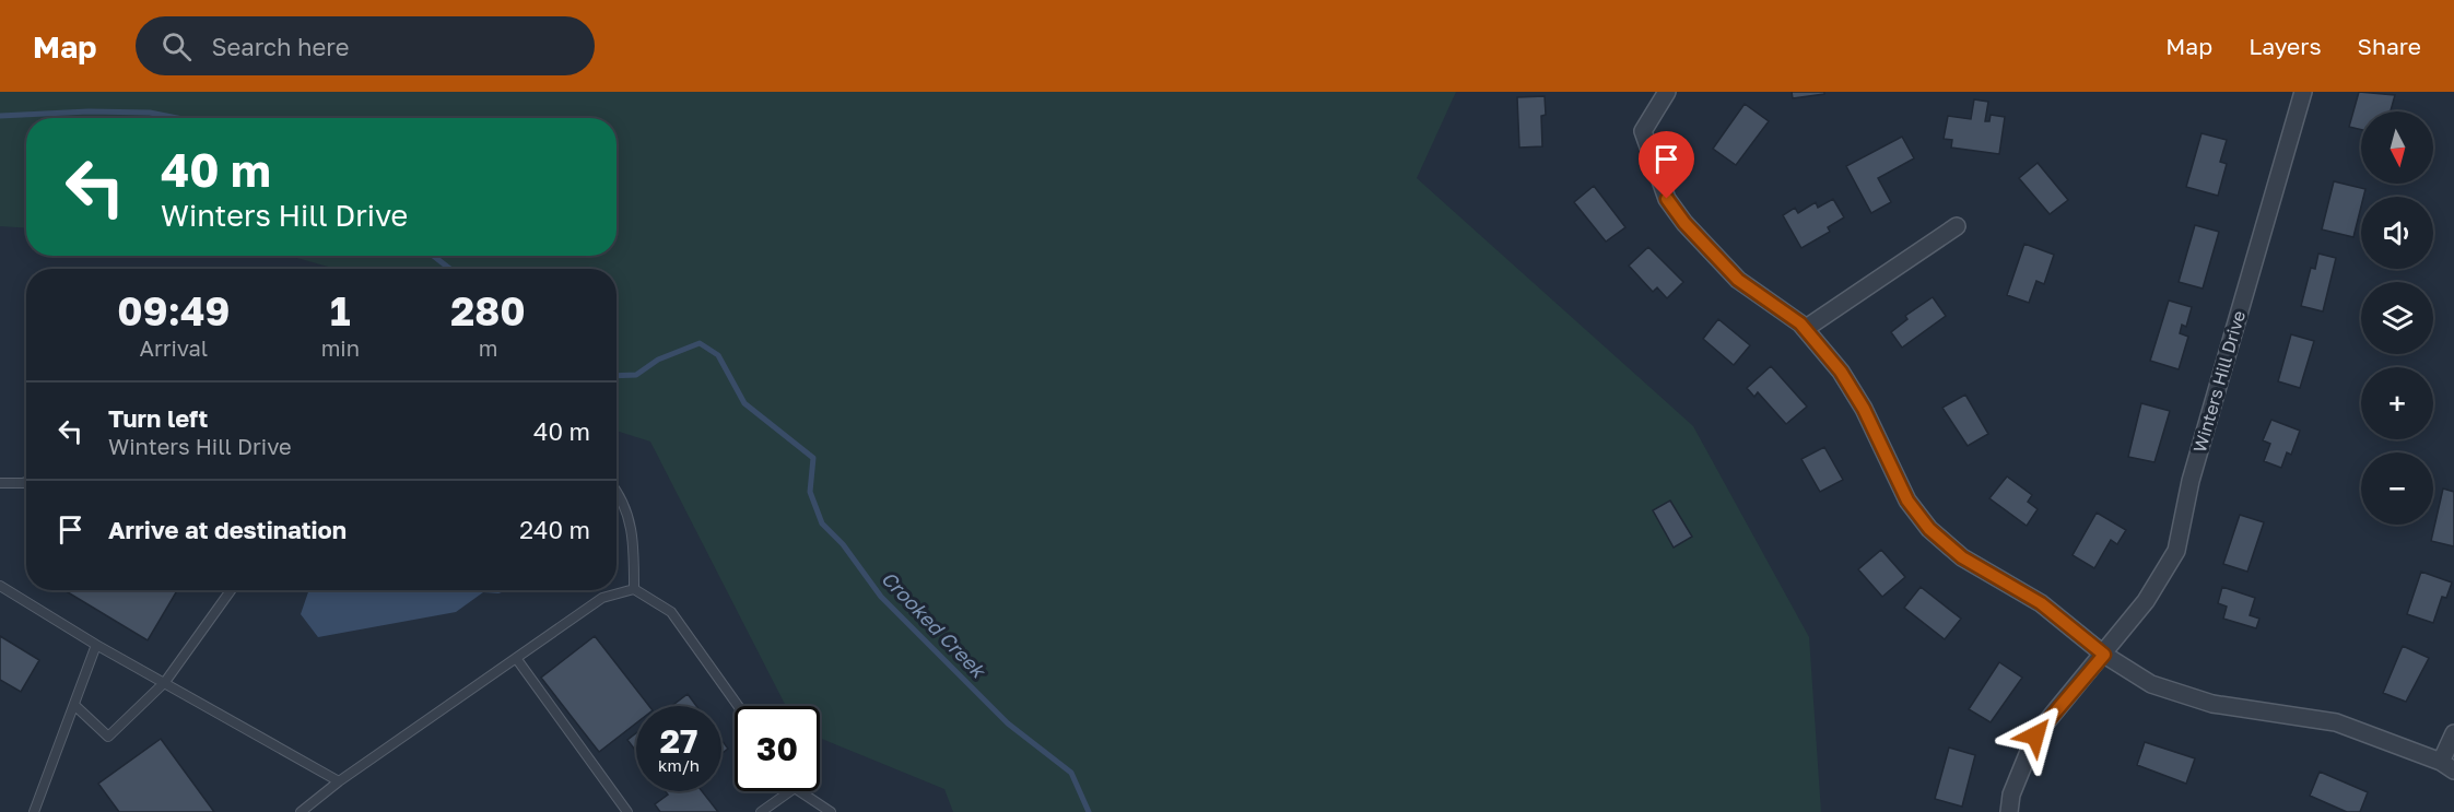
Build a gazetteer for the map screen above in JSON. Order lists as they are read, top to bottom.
{
  "streets": {
    "street": ["Winters Hill Drive"]
  },
  "water": ["Crooked Creek"],
  "north": "bottom",
  "page": {
    "header": "Map",
    "search": "Search here",
    "nav": ["Map", "Layers", "Share"],
    "map_buttons": ["+", "−"],
    "turn": ["40 m", "Winters Hill Drive"],
    "eta": [
      "09:49",
      "Arrival",
      "1",
      "min",
      "280",
      "m"
    ],
    "list": [
      {
        "name": "Turn left",
        "note": "Winters Hill Drive",
        "value": "40 m"
      },
      {
        "name": "Arrive at destination",
        "value": "240 m"
      }
    ],
    "speed": "27 km/h",
    "limit": "30"
  }
}
